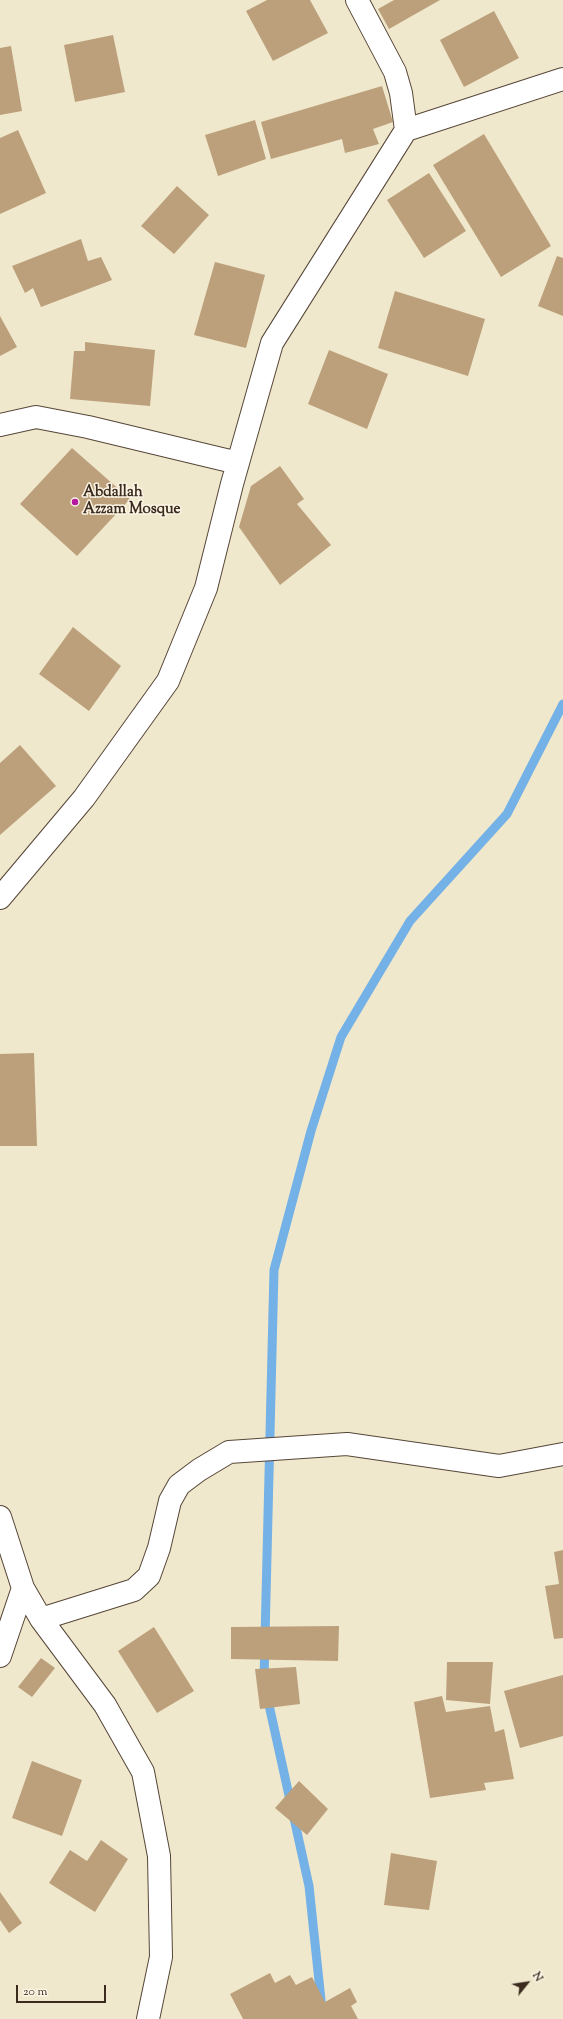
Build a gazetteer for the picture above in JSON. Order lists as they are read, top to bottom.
{
  "places": ["Abdallah Azzam Mosque"],
  "scale_bar": "20 m",
  "north": "top right"
}
